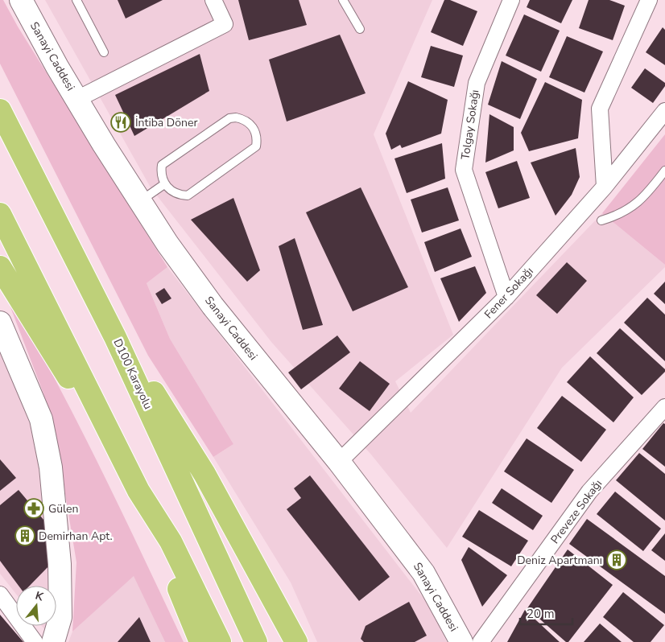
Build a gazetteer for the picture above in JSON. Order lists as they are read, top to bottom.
{
  "streets": {
    "highway": ["D100 Karayolu"],
    "main road": ["Sanayi Caddesi"],
    "street": ["Tolgay Sokağı", "Fener Sokağı", "Preveze Sokağı"]
  },
  "crossings": [
    ["Sanayi Caddesi", "Fener Sokağı"],
    ["Tolgay Sokağı", "Fener Sokağı"]
  ],
  "places": {
    "restaurant": ["İntiba Döner"],
    "pharmacy": ["Gülen"],
    "building": ["Demirhan Apt.", "Deniz Apartmanı"]
  },
  "scale_bar": "20 m",
  "north": "top"
}
